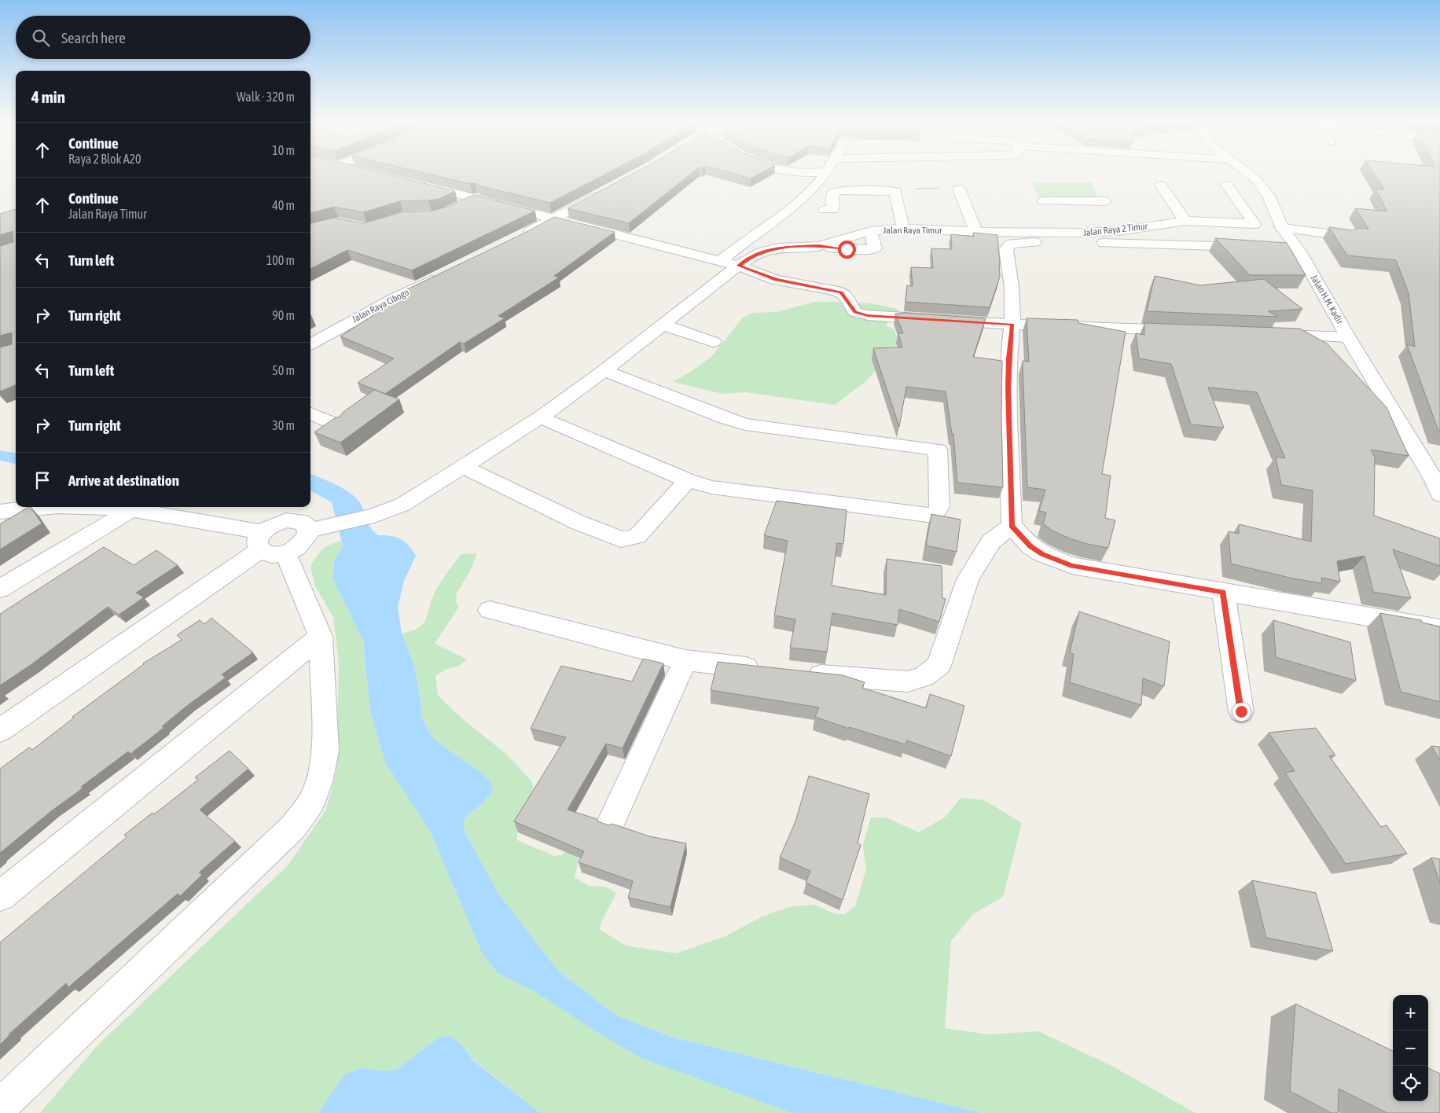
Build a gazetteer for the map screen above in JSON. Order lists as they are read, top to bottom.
{
  "streets": {
    "street": [
      "Jalan Raya 2 Timur",
      "Jalan Raya Timur",
      "Jalan H.M. Kadir",
      "Jalan Raya Cibogo"
    ]
  },
  "crossings": [
    ["Jalan Raya 2 Timur", "Jalan Raya Timur"]
  ],
  "page": {
    "search": "Search here",
    "heading": ["4 min", "Walk · 320 m"],
    "list": [
      ["Continue", "Raya 2 Blok A20", "10 m"],
      ["Continue", "Jalan Raya Timur", "40 m"],
      ["Turn left", "100 m"],
      ["Turn right", "90 m"],
      ["Turn left", "50 m"],
      ["Turn right", "30 m"],
      "Arrive at destination"
    ],
    "map_buttons": ["+", "−"]
  }
}
